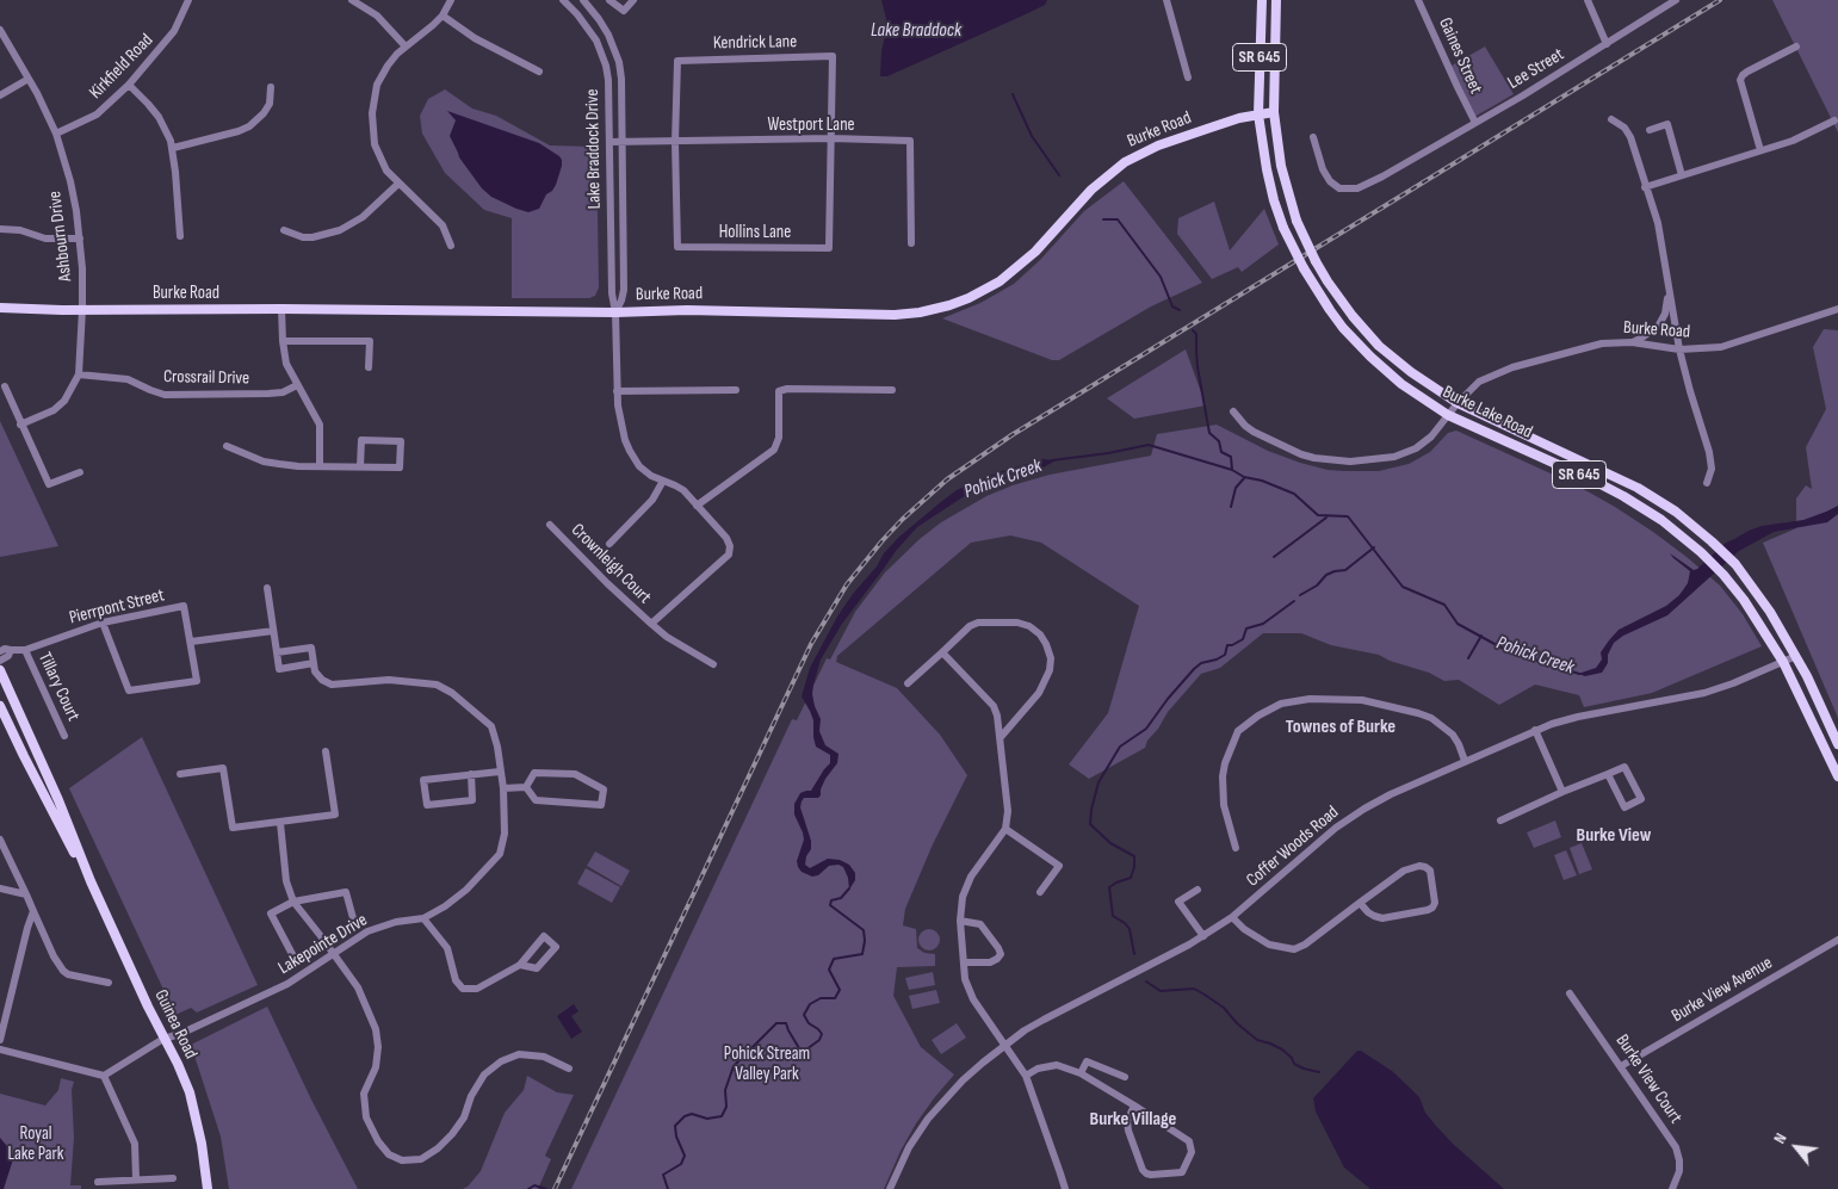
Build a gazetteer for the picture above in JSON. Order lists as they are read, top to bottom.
{
  "streets": {
    "main road": [
      "SR 645",
      "Burke Road",
      "Burke Lake Road",
      "Guinea Road"
    ],
    "street": [
      "Kendrick Lane",
      "Gaines Street",
      "Kirkfield Road",
      "Lee Street",
      "Westport Lane",
      "Lake Braddock Drive",
      "Hollins Lane",
      "Ashbourn Drive",
      "Crossrail Drive",
      "Crownleigh Court",
      "Pierrpont Street",
      "Tillary Court",
      "Coffer Woods Road",
      "Lakepointe Drive",
      "Burke View Avenue",
      "Burke View Court"
    ]
  },
  "crossings": [
    ["Kendrick Lane", "Westport Lane"],
    ["Kendrick Lane", "Hollins Lane"],
    ["Gaines Street", "Lee Street"],
    ["Kirkfield Road", "Ashbourn Drive"],
    ["Westport Lane", "Lake Braddock Drive"],
    ["Westport Lane", "Hollins Lane"],
    ["Burke Road", "Lake Braddock Drive"],
    ["Burke Road", "Ashbourn Drive"],
    ["Burke Road", "Burke Lake Road"],
    ["Lake Braddock Drive", "Crownleigh Court"],
    ["Ashbourn Drive", "Crossrail Drive"],
    ["Burke Lake Road", "Coffer Woods Road"],
    ["Pierrpont Street", "Tillary Court"],
    ["Lakepointe Drive", "Guinea Road"],
    ["Burke View Avenue", "Burke View Court"]
  ],
  "districts": ["Townes of Burke", "Burke View", "Burke Village"],
  "water": ["Lake Braddock", "Pohick Creek"],
  "parks": ["Pohick Stream Valley Park", "Royal Lake Park"],
  "north": "top left"
}
